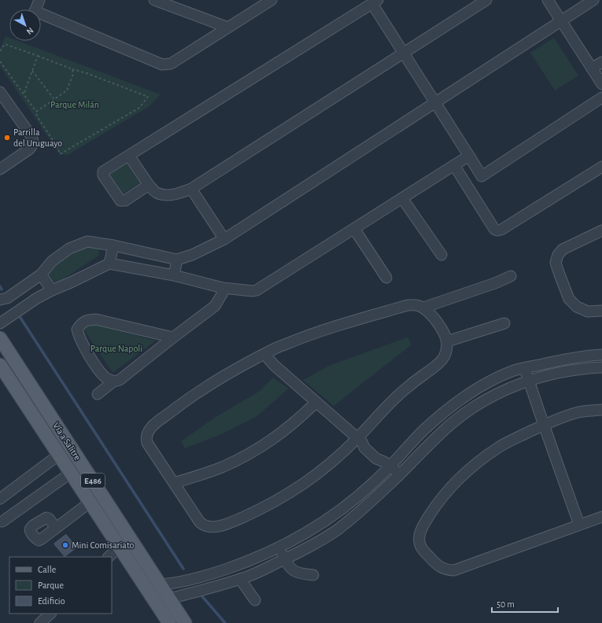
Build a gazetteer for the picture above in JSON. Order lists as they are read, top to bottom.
{
  "streets": {
    "main road": ["Vía a Salitre", "E486"]
  },
  "parks": ["Parque Milán", "Parque Napoli"],
  "places": ["Parrilla del Uruguayo", "Mini Comisariato"],
  "legend": ["Calle", "Parque", "Edificio"],
  "scale_bar": "50 m",
  "north": "bottom right"
}
